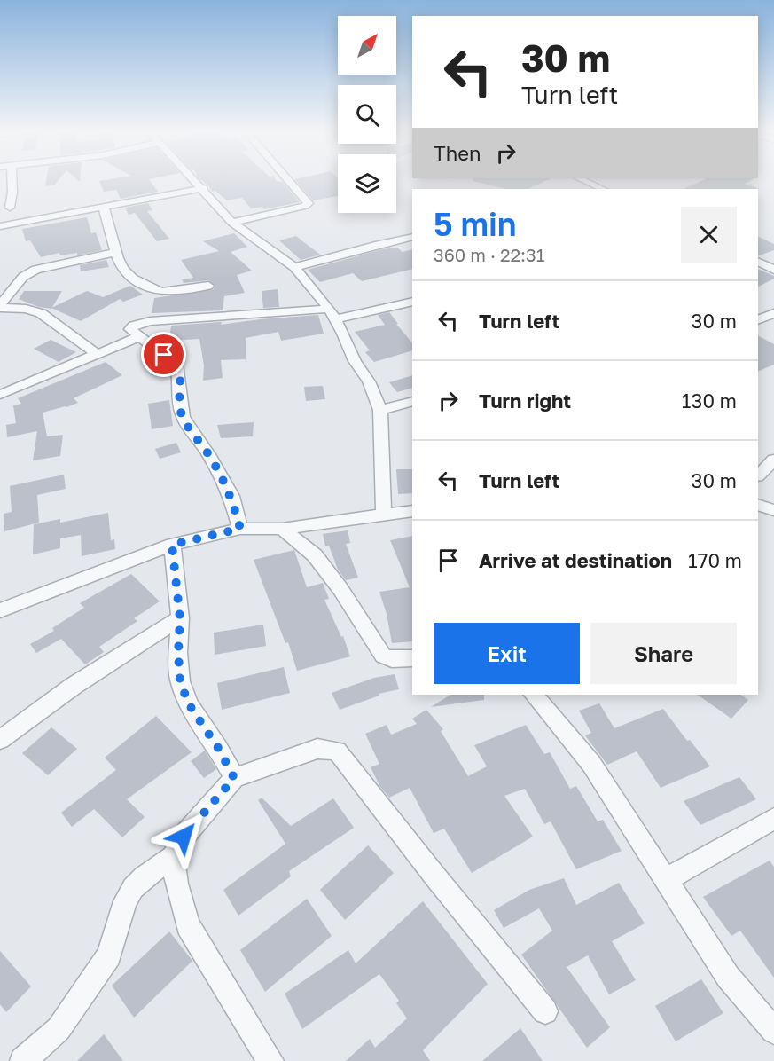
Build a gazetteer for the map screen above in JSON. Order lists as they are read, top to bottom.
{
  "north": "top right",
  "page": {
    "turn": ["30 m", "Turn left"],
    "then": "Then",
    "heading": ["5 min", "360 m · 22:31"],
    "list": [
      {
        "name": "Turn left",
        "value": "30 m"
      },
      {
        "name": "Turn right",
        "value": "130 m"
      },
      {
        "name": "Turn left",
        "value": "30 m"
      },
      {
        "name": "Arrive at destination",
        "value": "170 m"
      }
    ],
    "buttons": ["Exit", "Share"]
  }
}
